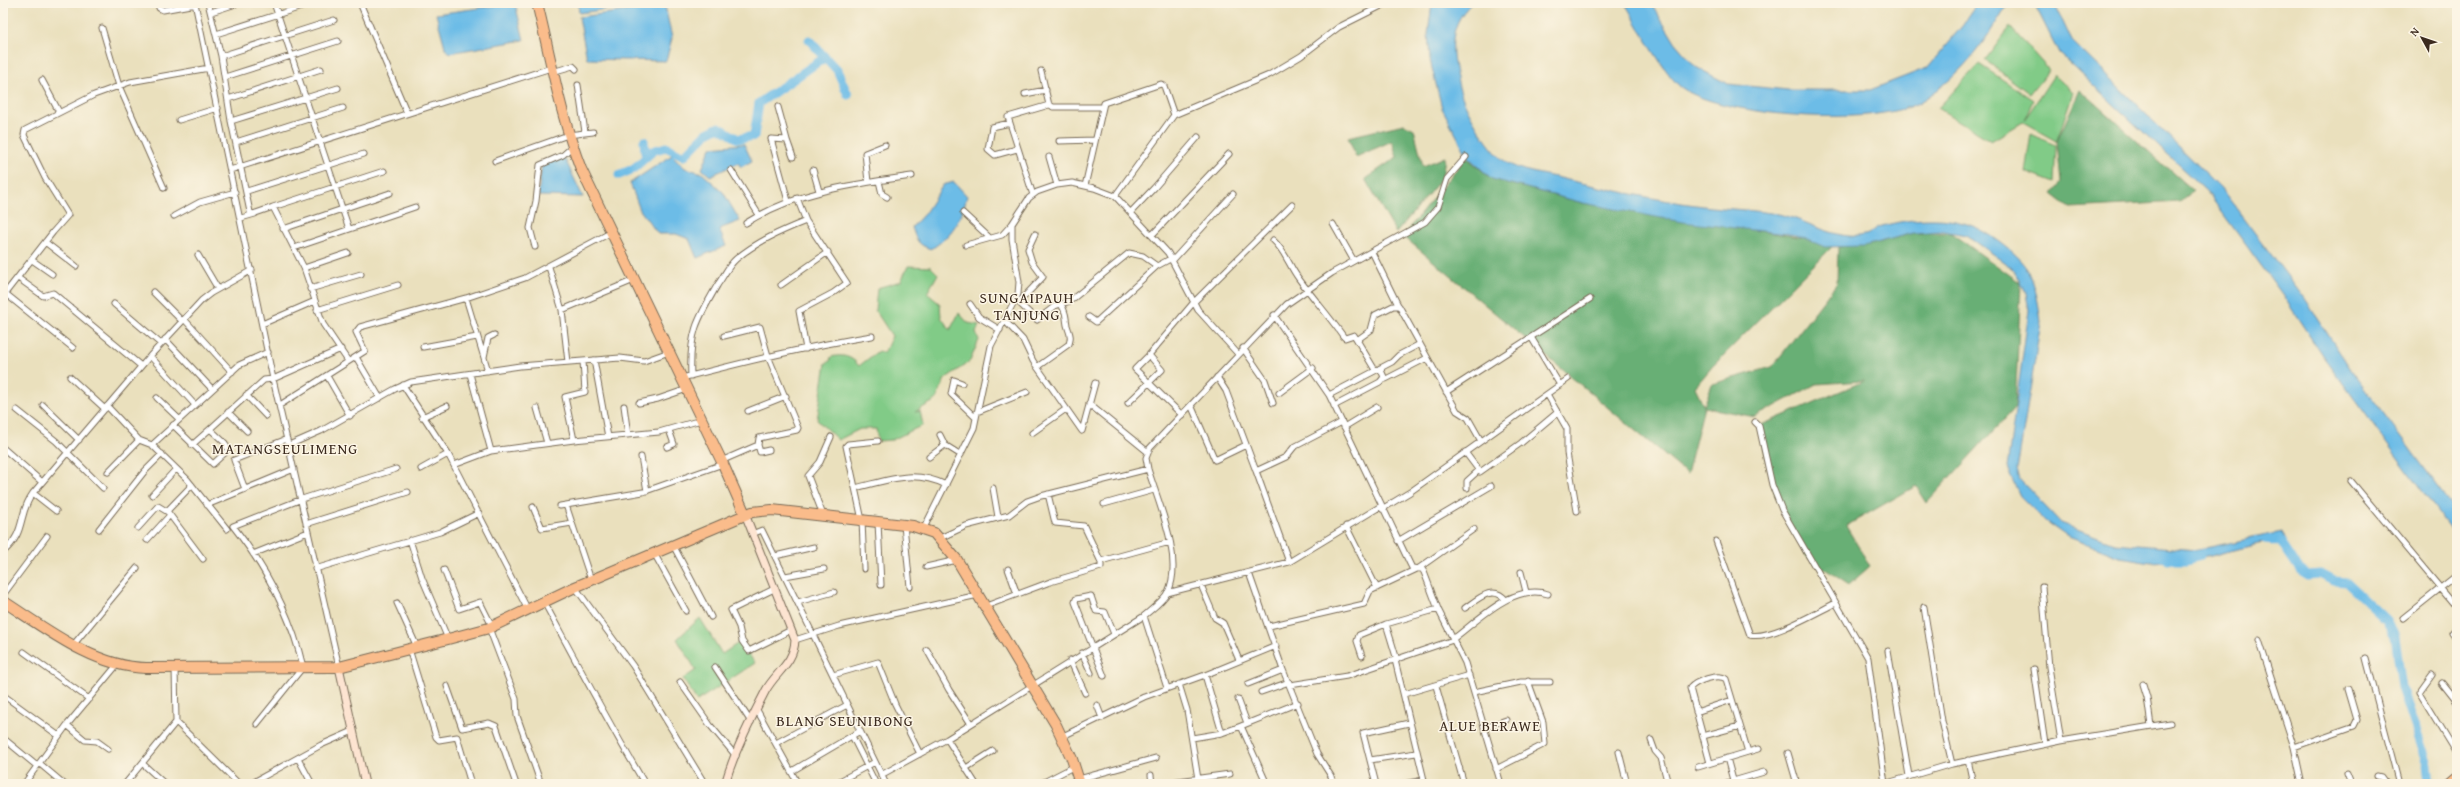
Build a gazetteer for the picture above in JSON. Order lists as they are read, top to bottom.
{
  "districts": [
    "SUNGAIPAUH TANJUNG",
    "MATANGSEULIMENG",
    "BLANG SEUNIBONG",
    "ALUE BERAWE"
  ],
  "north": "top left"
}
